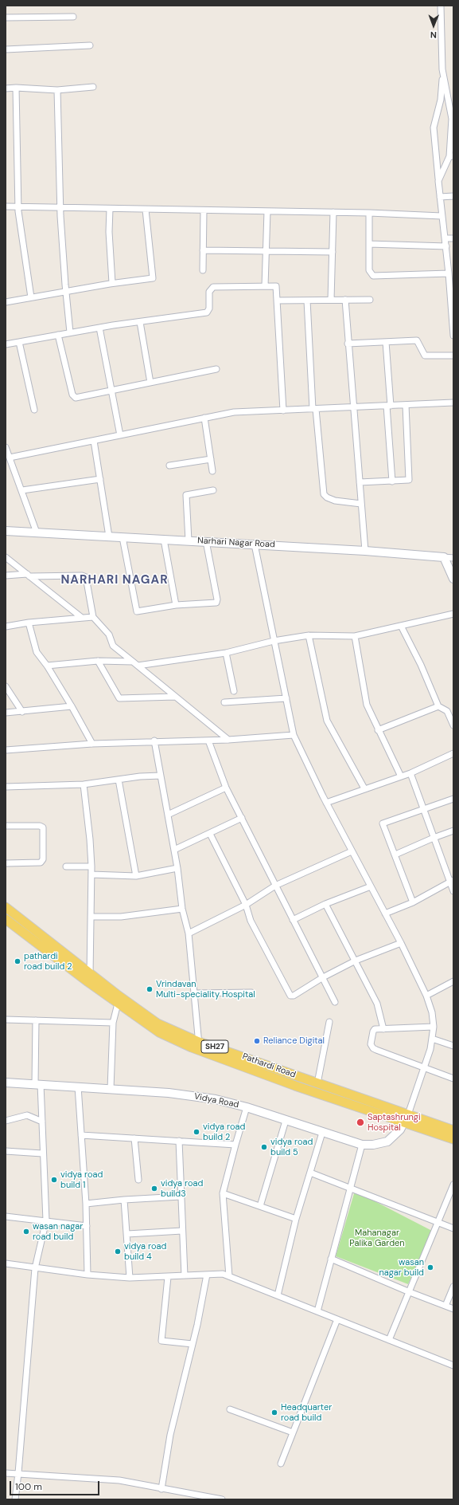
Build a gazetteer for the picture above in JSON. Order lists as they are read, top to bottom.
{
  "streets": {
    "main road": ["SH27", "Pathardi Road"],
    "street": ["Narhari Nagar Road", "Vidya Road"]
  },
  "crossings": [
    ["Pathardi Road", "Vidya Road"]
  ],
  "districts": ["NARHARI NAGAR"],
  "parks": ["Mahanagar Palika Garden"],
  "places": [
    "pathardi road build 2",
    "Vrindavan Multi-speciality Hospital",
    "Reliance Digital",
    "Saptashrungi Hospital",
    "vidya road build 2",
    "vidya road build 5",
    "vidya road build 1",
    "vidya road build3",
    "wasan nagar road build",
    "vidya road build 4",
    "wasan nagar build",
    "Headquarter road build"
  ],
  "scale_bar": "100 m",
  "north": "bottom"
}
